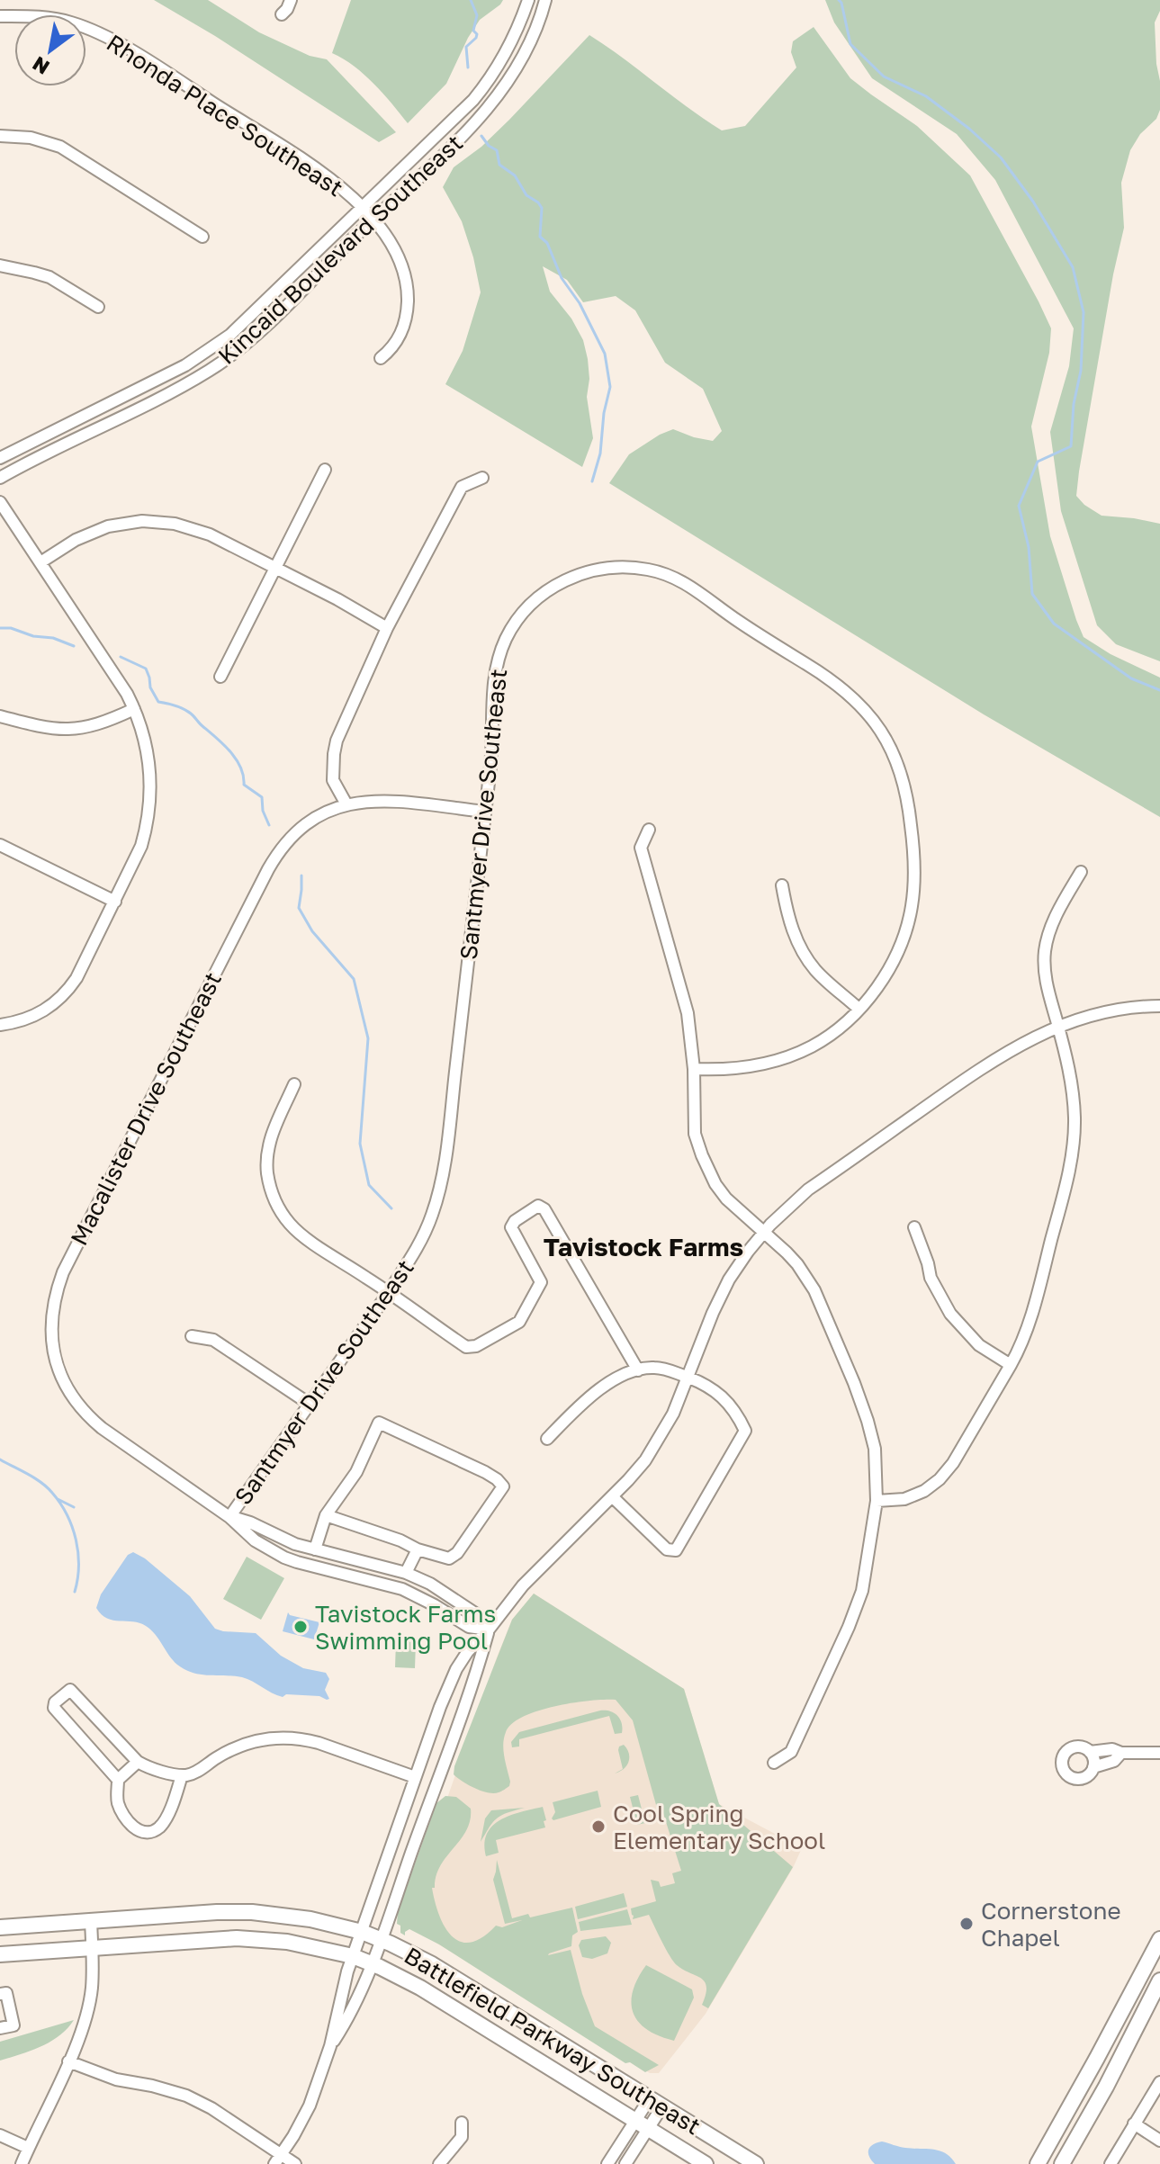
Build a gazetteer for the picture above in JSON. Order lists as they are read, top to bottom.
{
  "streets": {
    "main road": ["Battlefield Parkway Southeast"],
    "street": [
      "Rhonda Place Southeast",
      "Kincaid Boulevard Southeast",
      "Santmyer Drive Southeast",
      "Macalister Drive Southeast"
    ]
  },
  "crossings": [
    ["Rhonda Place Southeast", "Kincaid Boulevard Southeast"],
    ["Santmyer Drive Southeast", "Macalister Drive Southeast"]
  ],
  "districts": ["Tavistock Farms"],
  "places": ["Tavistock Farms Swimming Pool", "Cool Spring Elementary School", "Cornerstone Chapel"],
  "north": "bottom left"
}
